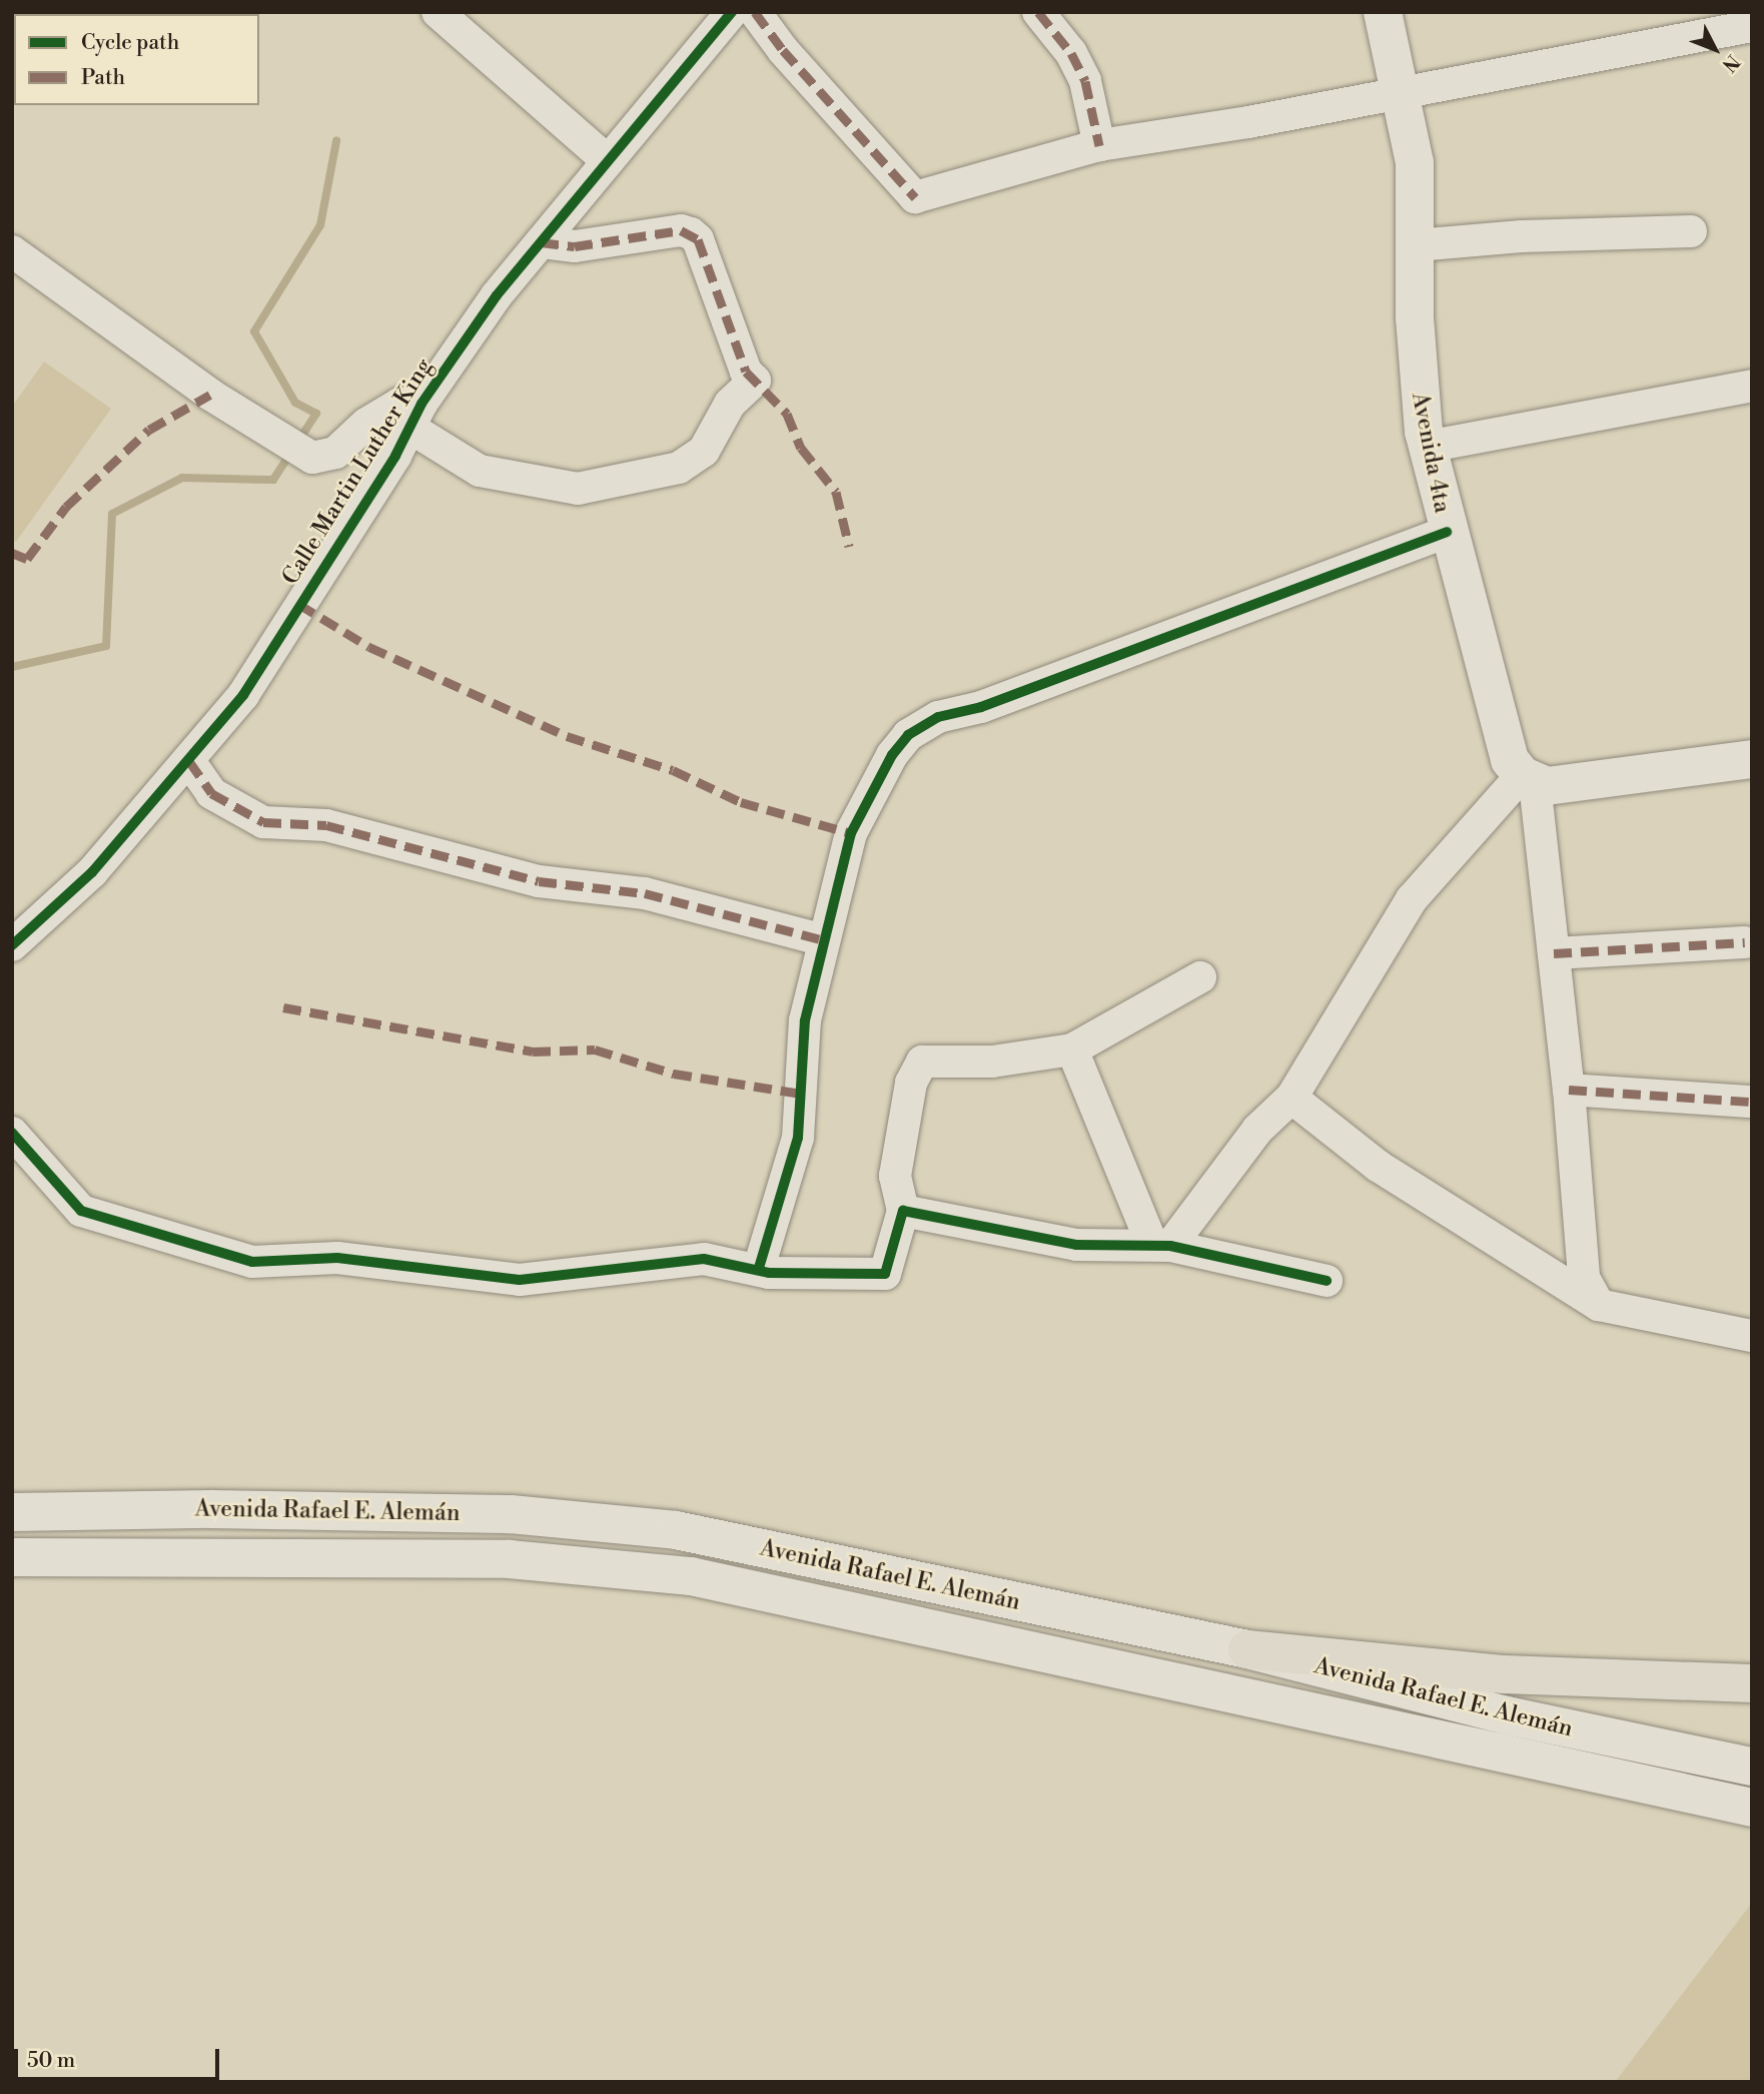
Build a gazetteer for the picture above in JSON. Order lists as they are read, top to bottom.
{
  "streets": {
    "main road": ["Avenida 4ta", "Avenida Rafael E. Alemán"],
    "street": ["Calle Martin Luther King"]
  },
  "legend": ["Cycle path", "Path"],
  "scale_bar": "50 m",
  "north": "bottom right"
}
